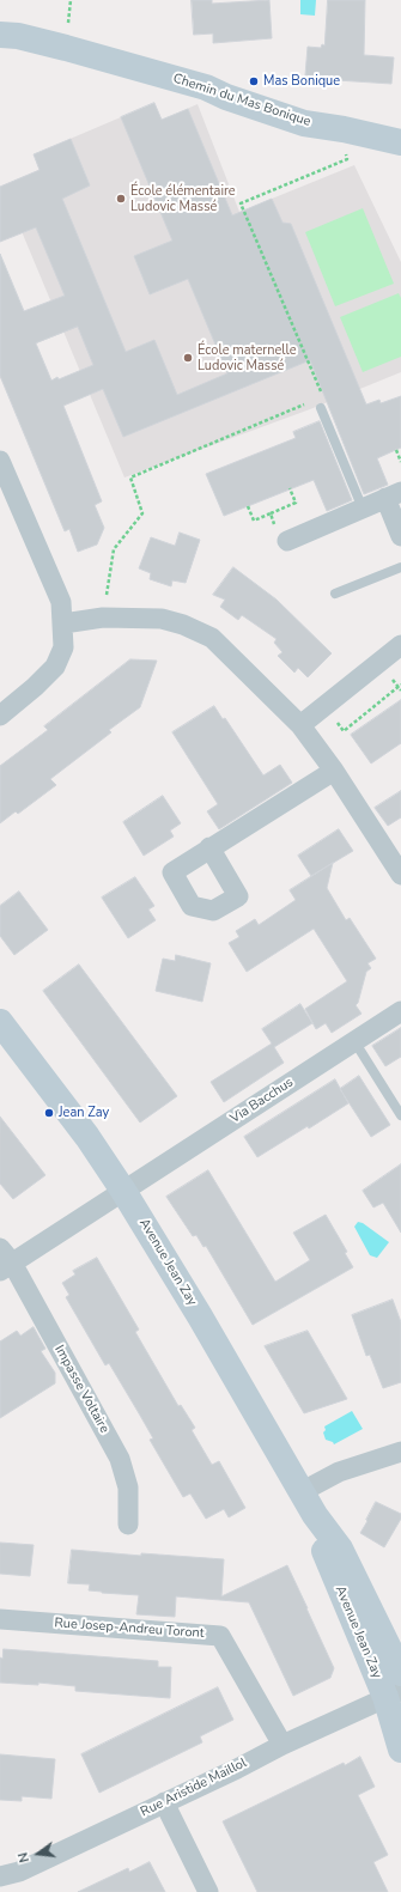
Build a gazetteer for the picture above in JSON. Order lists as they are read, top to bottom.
{
  "streets": {
    "street": [
      "Chemin du Mas Bonique",
      "Via Bacchus",
      "Avenue Jean Zay",
      "Impasse Voltaire",
      "Rue Josep-Andreu Toront",
      "Rue Aristide Maillol"
    ]
  },
  "crossings": [
    ["Via Bacchus", "Avenue Jean Zay"],
    ["Via Bacchus", "Impasse Voltaire"],
    ["Avenue Jean Zay", "Rue Aristide Maillol"],
    ["Rue Josep-Andreu Toront", "Rue Aristide Maillol"]
  ],
  "places": [
    "Mas Bonique",
    "École élémentaire Ludovic Massé",
    "École maternelle Ludovic Massé",
    "Jean Zay"
  ],
  "north": "left"
}
